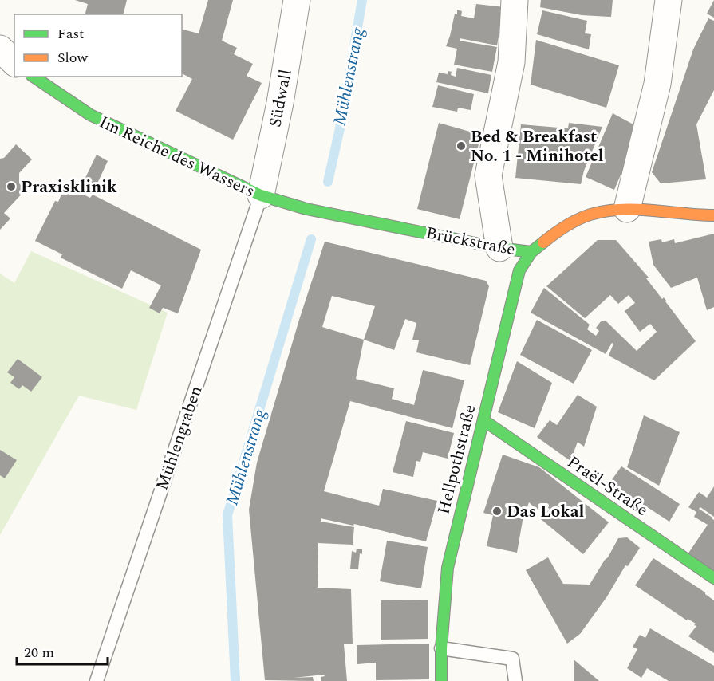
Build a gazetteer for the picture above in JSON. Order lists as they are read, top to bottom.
{
  "streets": {
    "street": [
      "Südwall",
      "Im Reiche des Wassers",
      "Brückstraße",
      "Hellpothstraße",
      "Praël-Straße"
    ],
    "lane": ["Mühlengraben"]
  },
  "crossings": [
    ["Südwall", "Im Reiche des Wassers"],
    ["Südwall", "Mühlengraben"],
    ["Im Reiche des Wassers", "Brückstraße"],
    ["Im Reiche des Wassers", "Mühlengraben"],
    ["Brückstraße", "Hellpothstraße"],
    ["Hellpothstraße", "Praël-Straße"]
  ],
  "water": ["Mühlenstrang"],
  "places": ["Bed & Breakfast No. 1 - Minihotel", "Praxisklinik", "Das Lokal"],
  "legend": ["Fast", "Slow"],
  "scale_bar": "20 m"
}
